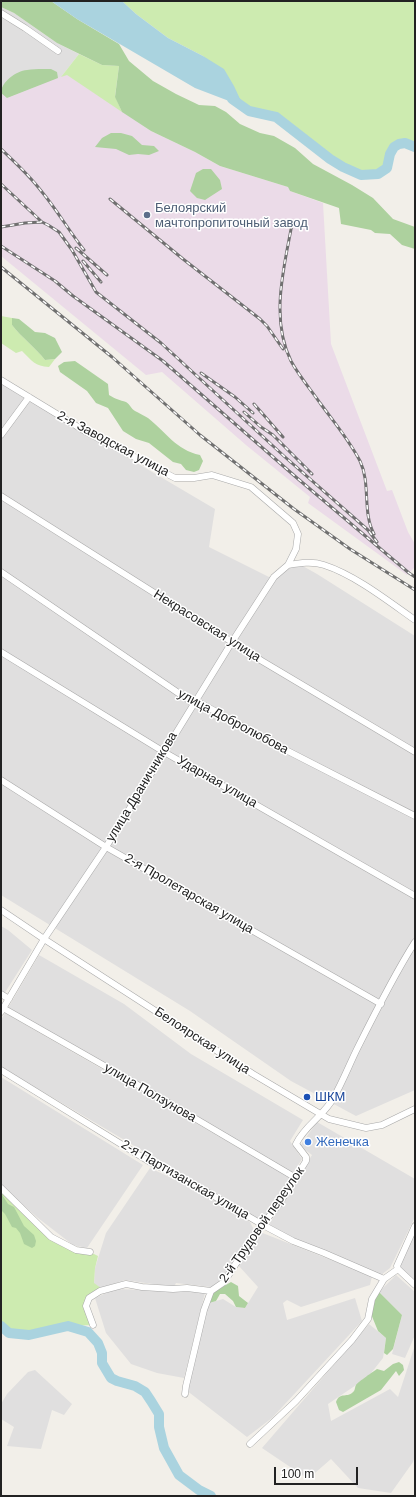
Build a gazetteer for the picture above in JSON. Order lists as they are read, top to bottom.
{
  "streets": {
    "street": [
      "2-я Заводская улица",
      "Некрасовская улица",
      "улица Добролюбова",
      "Ударная улица",
      "улица Драничникова",
      "2-я Пролетарская улица",
      "Белоярская улица",
      "улица Ползунова",
      "2-я Партизанская улица",
      "2-й Трудовой переулок"
    ]
  },
  "crossings": [
    ["2-я Заводская улица", "улица Драничникова"],
    ["Некрасовская улица", "улица Драничникова"],
    ["улица Добролюбова", "улица Драничникова"],
    ["Ударная улица", "улица Драничникова"],
    ["улица Драничникова", "2-я Пролетарская улица"],
    ["улица Драничникова", "Белоярская улица"],
    ["улица Драничникова", "улица Ползунова"],
    ["2-я Пролетарская улица", "2-й Трудовой переулок"],
    ["Белоярская улица", "2-й Трудовой переулок"],
    ["улица Ползунова", "2-й Трудовой переулок"],
    ["2-я Партизанская улица", "2-й Трудовой переулок"]
  ],
  "places": ["Белоярский мачтопропиточный завод", "ШКМ", "Женечка"],
  "scale_bar": "100 m"
}
